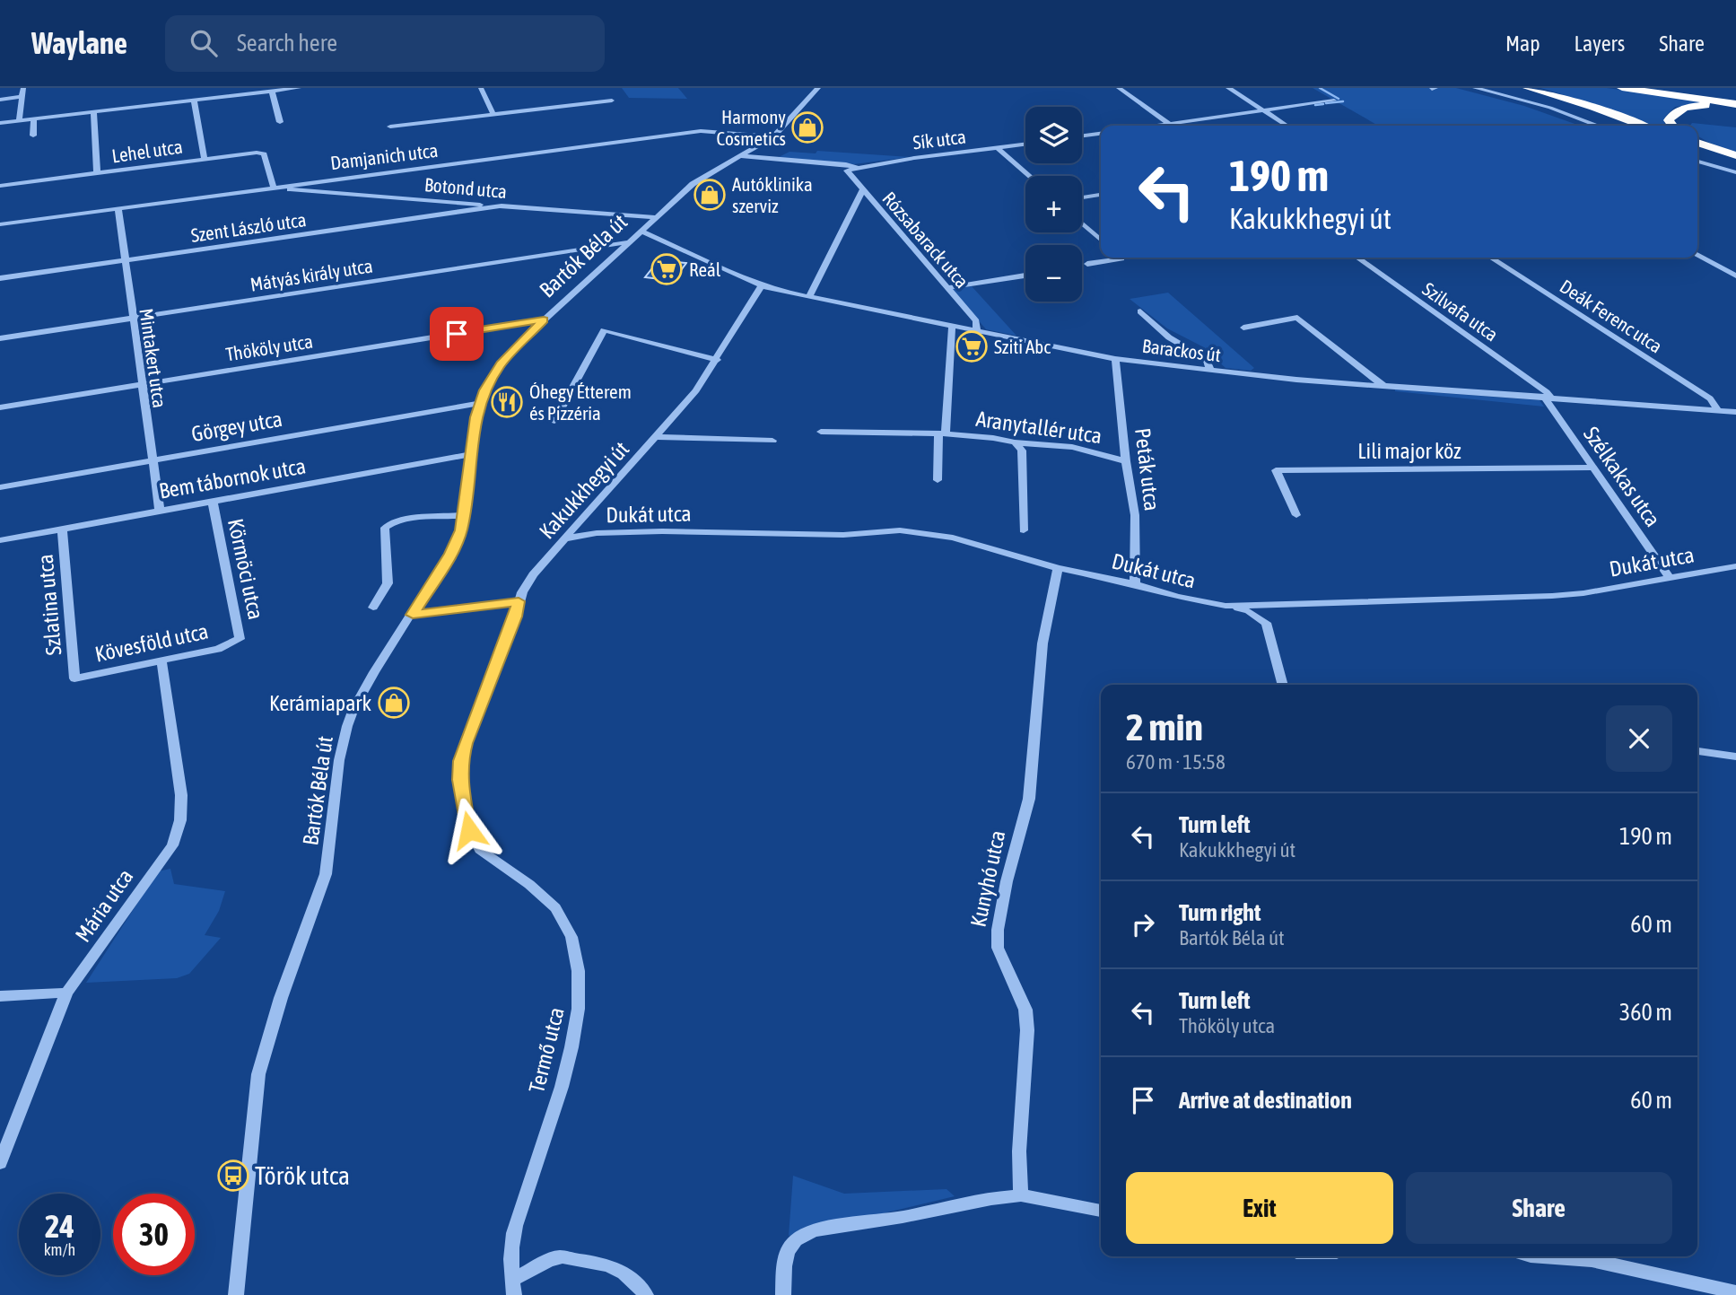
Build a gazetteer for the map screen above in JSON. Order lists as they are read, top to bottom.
{
  "streets": {
    "street": [
      "Sík utca",
      "Lehel utca",
      "Damjanich utca",
      "Botond utca",
      "Szent László utca",
      "Rózsabarack utca",
      "Bartók Béla út",
      "Mátyás király utca",
      "Szilvafa utca",
      "Deák Ferenc utca",
      "Thököly utca",
      "Barackos út",
      "Mintakert utca",
      "Görgey utca",
      "Aranytallér utca",
      "Lili major köz",
      "Peták utca",
      "Szélkakas utca",
      "Bem tábornok utca",
      "Kakukkhegyi út",
      "Dukát utca",
      "Körmöci utca",
      "Szlatina utca",
      "Kövesföld utca",
      "Kunyhó utca",
      "Mária utca",
      "Termő utca"
    ]
  },
  "crossings": [
    ["Sík utca", "Rózsabarack utca"],
    ["Lehel utca", "Damjanich utca"],
    ["Lehel utca", "Botond utca"],
    ["Damjanich utca", "Botond utca"],
    ["Damjanich utca", "Bartók Béla út"],
    ["Damjanich utca", "Mintakert utca"],
    ["Botond utca", "Szent László utca"],
    ["Botond utca", "Bartók Béla út"],
    ["Szent László utca", "Mintakert utca"],
    ["Rózsabarack utca", "Barackos út"],
    ["Bartók Béla út", "Mátyás király utca"],
    ["Bartók Béla út", "Thököly utca"],
    ["Bartók Béla út", "Barackos út"],
    ["Bartók Béla út", "Görgey utca"],
    ["Bartók Béla út", "Bem tábornok utca"],
    ["Mátyás király utca", "Mintakert utca"],
    ["Szilvafa utca", "Barackos út"],
    ["Szilvafa utca", "Szélkakas utca"],
    ["Deák Ferenc utca", "Barackos út"],
    ["Thököly utca", "Mintakert utca"],
    ["Barackos út", "Peták utca"],
    ["Barackos út", "Szélkakas utca"],
    ["Barackos út", "Kakukkhegyi út"],
    ["Mintakert utca", "Görgey utca"],
    ["Mintakert utca", "Bem tábornok utca"],
    ["Aranytallér utca", "Peták utca"],
    ["Lili major köz", "Szélkakas utca"],
    ["Peták utca", "Dukát utca"],
    ["Szélkakas utca", "Dukát utca"],
    ["Bem tábornok utca", "Körmöci utca"],
    ["Bem tábornok utca", "Szlatina utca"],
    ["Kakukkhegyi út", "Dukát utca"],
    ["Kakukkhegyi út", "Termő utca"],
    ["Dukát utca", "Kunyhó utca"],
    ["Körmöci utca", "Kövesföld utca"],
    ["Szlatina utca", "Kövesföld utca"],
    ["Kövesföld utca", "Mária utca"]
  ],
  "places": {
    "shop": ["Harmony Cosmetics", "Autóklinika szerviz", "Kerámiapark"],
    "supermarket": ["Reál", "Sziti Abc"],
    "restaurant": ["Óhegy Étterem és Pizzéria"],
    "bus stop": ["Török utca"]
  },
  "page": {
    "header": "Waylane",
    "search": "Search here",
    "nav": ["Map", "Layers", "Share"],
    "map_buttons": ["+", "−"],
    "turn": ["190 m", "Kakukkhegyi út"],
    "heading": ["2 min", "670 m · 15:58"],
    "list": [
      {
        "name": "Turn left",
        "note": "Kakukkhegyi út",
        "value": "190 m"
      },
      {
        "name": "Turn right",
        "note": "Bartók Béla út",
        "value": "60 m"
      },
      {
        "name": "Turn left",
        "note": "Thököly utca",
        "value": "360 m"
      },
      {
        "name": "Arrive at destination",
        "value": "60 m"
      }
    ],
    "buttons": ["Exit", "Share"],
    "speed": "24 km/h",
    "limit": "30"
  }
}
